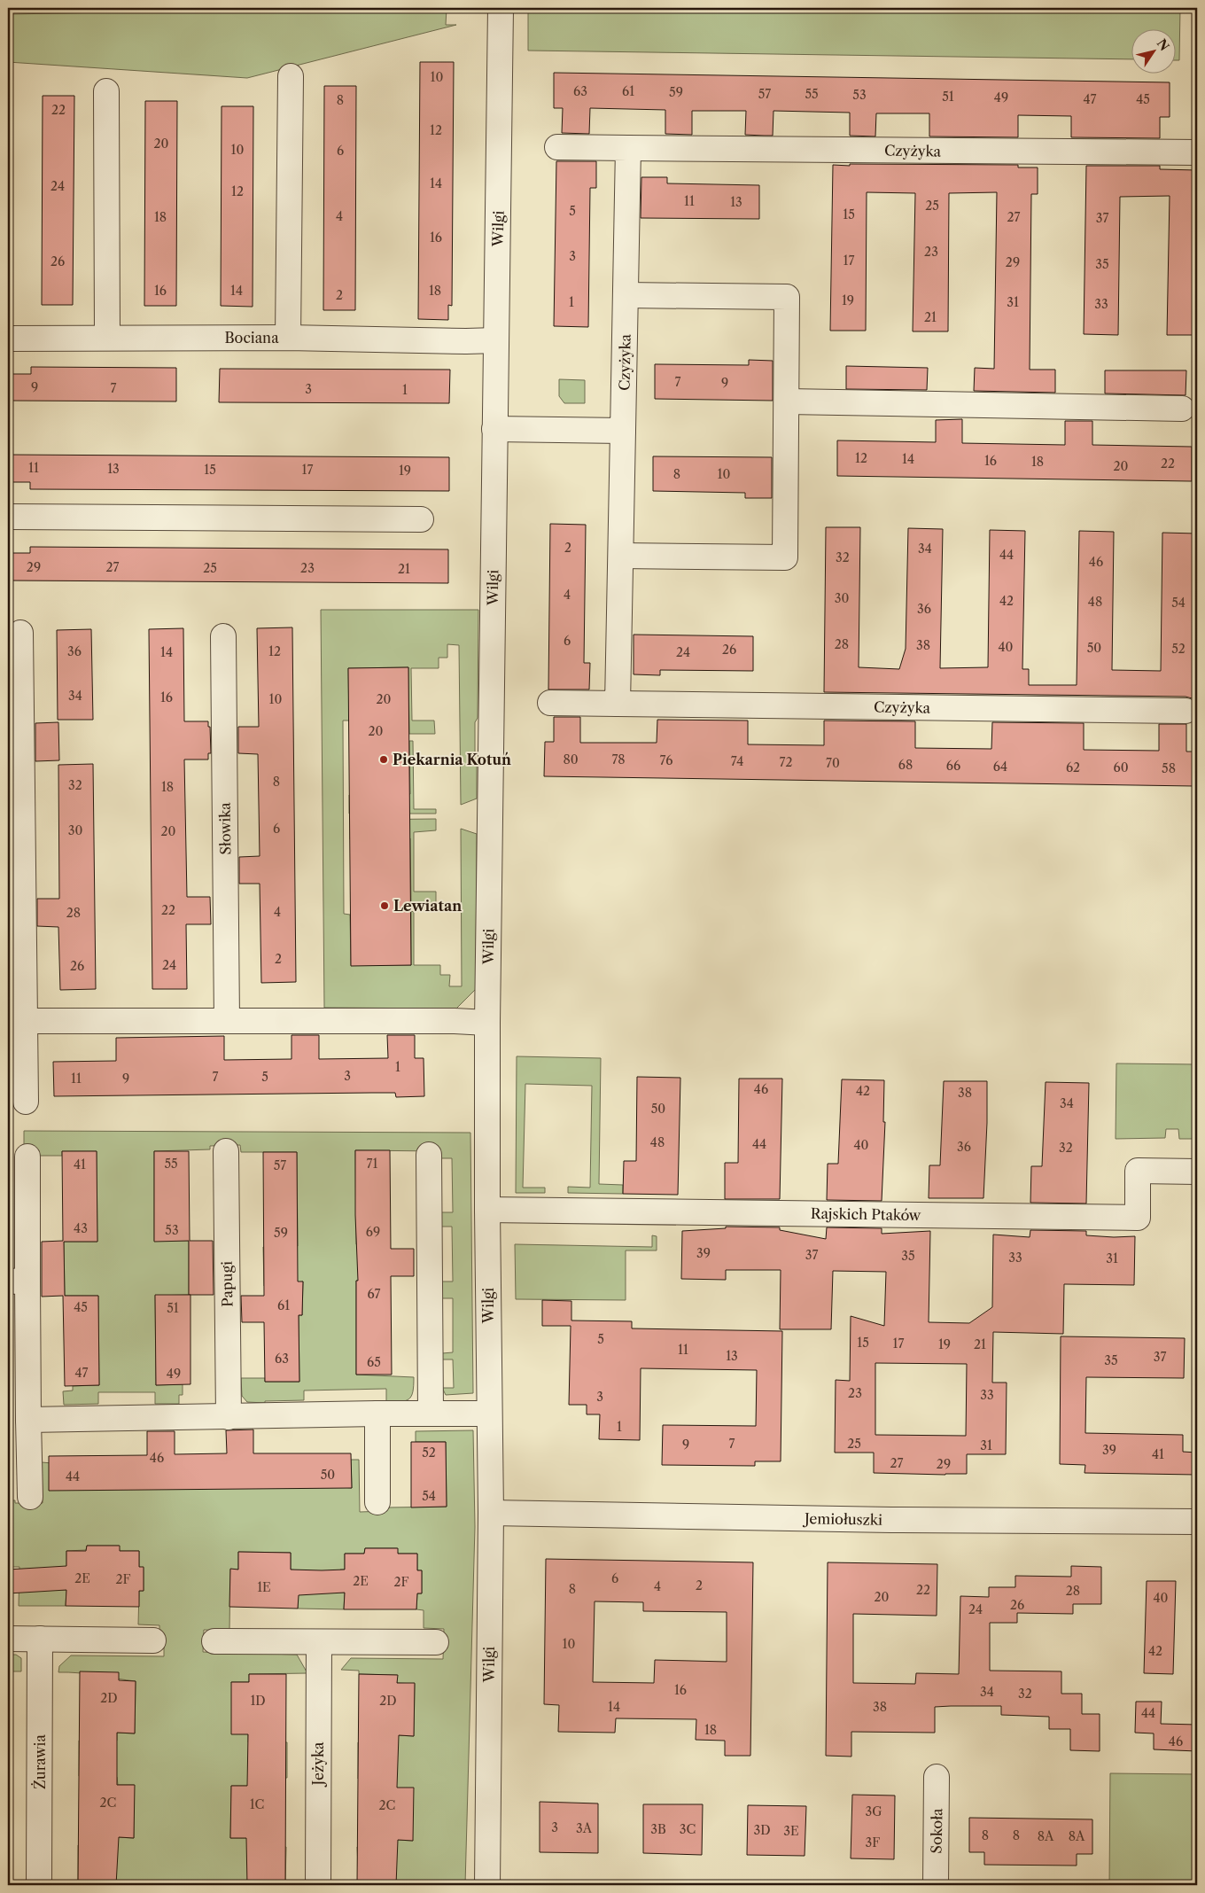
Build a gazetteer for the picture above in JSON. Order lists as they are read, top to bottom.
{
  "streets": {
    "street": [
      "Czyżyka",
      "Wilgi",
      "Bociana",
      "Słowika",
      "Rajskich Ptaków",
      "Papugi",
      "Jemiołuszki",
      "Żurawia",
      "Jeżyka",
      "Sokoła"
    ]
  },
  "crossings": [
    ["Wilgi", "Bociana"],
    ["Wilgi", "Rajskich Ptaków"],
    ["Wilgi", "Jemiołuszki"]
  ],
  "places": ["Piekarnia Kotuń", "Lewiatan"],
  "house_numbers": [
    "10",
    "63",
    "61",
    "59",
    "57",
    "55",
    "53",
    "51",
    "49",
    "47",
    "45",
    "8",
    "22",
    "12",
    "20",
    "10",
    "6",
    "14",
    "24",
    "12",
    "11",
    "13",
    "25",
    "5",
    "15",
    "4",
    "18",
    "27",
    "37",
    "16",
    "23",
    "3",
    "17",
    "26",
    "29",
    "35",
    "16",
    "14",
    "18",
    "2",
    "19",
    "1",
    "31",
    "33",
    "21",
    "7",
    "9",
    "9",
    "7",
    "3",
    "1",
    "12",
    "14",
    "16",
    "18",
    "22",
    "20",
    "11",
    "13",
    "15",
    "17",
    "19",
    "8",
    "10",
    "2",
    "34",
    "44",
    "32",
    "46",
    "29",
    "27",
    "25",
    "23",
    "21",
    "4",
    "30",
    "42",
    "48",
    "54",
    "36",
    "6",
    "28",
    "38",
    "40",
    "50",
    "52",
    "26",
    "36",
    "12",
    "14",
    "24",
    "34",
    "16",
    "10",
    "20",
    "20",
    "80",
    "78",
    "76",
    "74",
    "72",
    "70",
    "68",
    "66",
    "64",
    "62",
    "60",
    "58",
    "8",
    "32",
    "18",
    "6",
    "30",
    "20",
    "22",
    "4",
    "28",
    "2",
    "24",
    "26",
    "1",
    "3",
    "7",
    "5",
    "11",
    "9",
    "46",
    "42",
    "38",
    "34",
    "50",
    "48",
    "44",
    "40",
    "36",
    "32",
    "55",
    "71",
    "41",
    "57",
    "43",
    "53",
    "69",
    "59",
    "39",
    "37",
    "35",
    "33",
    "31",
    "67",
    "61",
    "45",
    "51",
    "5",
    "15",
    "17",
    "19",
    "21",
    "11",
    "13",
    "37",
    "63",
    "35",
    "65",
    "47",
    "49",
    "23",
    "33",
    "3",
    "1",
    "7",
    "25",
    "9",
    "31",
    "39",
    "52",
    "41",
    "46",
    "27",
    "29",
    "50",
    "44",
    "54",
    "2E",
    "6",
    "2F",
    "2E",
    "2F",
    "2",
    "4",
    "1E",
    "8",
    "22",
    "28",
    "20",
    "40",
    "26",
    "24",
    "10",
    "42",
    "16",
    "34",
    "32",
    "2D",
    "1D",
    "2D",
    "14",
    "38",
    "44",
    "18",
    "46",
    "2C",
    "1C",
    "2C",
    "3G",
    "3",
    "3A",
    "3B",
    "3C",
    "3D",
    "3E",
    "8",
    "8",
    "8A",
    "8A",
    "3F"
  ],
  "north": "top right"
}
